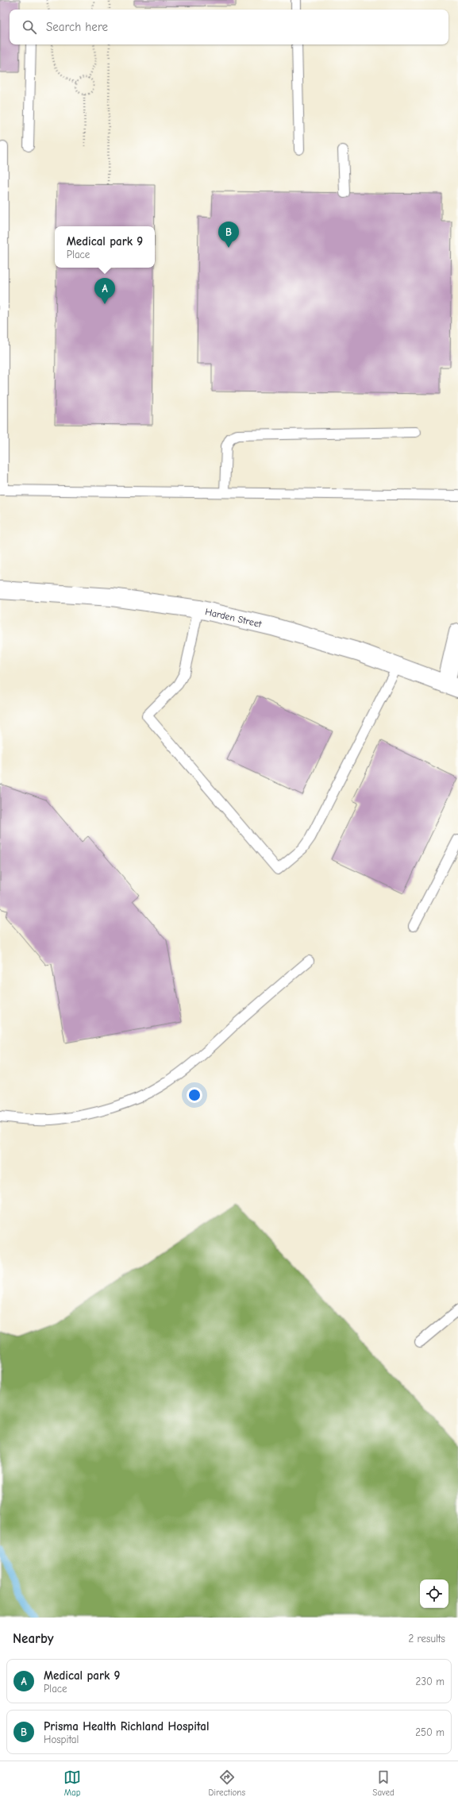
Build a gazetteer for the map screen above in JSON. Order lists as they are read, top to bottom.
{
  "streets": {
    "main road": ["Harden Street"]
  },
  "page": {
    "search": "Search here",
    "pins": ["B", "A"],
    "popup": ["Medical park 9", "Place"],
    "heading": ["Nearby", "2 results"],
    "list": [
      {
        "mark": "A",
        "name": "Medical park 9",
        "note": "Place",
        "value": "230 m"
      },
      {
        "mark": "B",
        "name": "Prisma Health Richland Hospital",
        "note": "Hospital",
        "value": "250 m"
      }
    ],
    "nav": ["Map", "Directions", "Saved"]
  }
}
